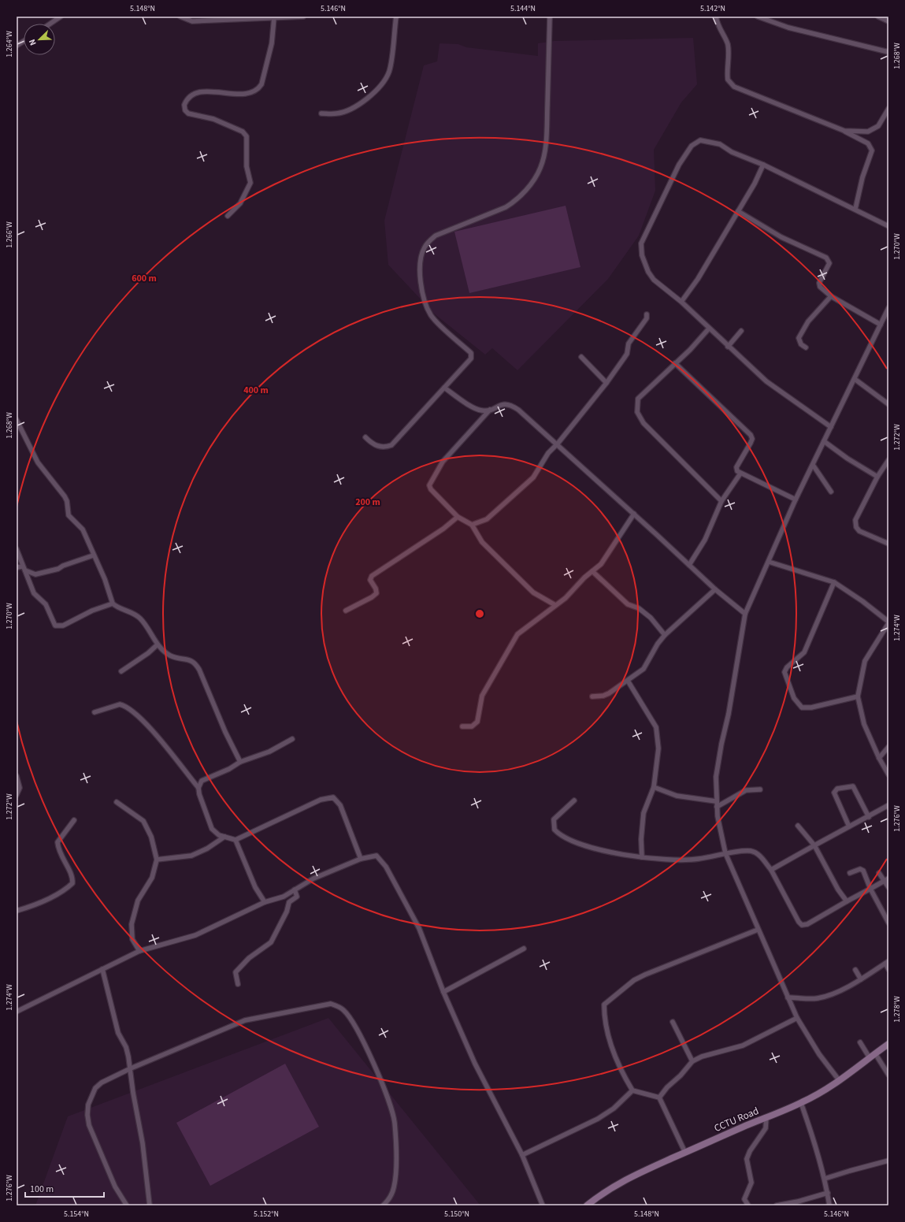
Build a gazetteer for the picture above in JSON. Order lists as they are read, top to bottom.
{
  "streets": {
    "street": ["CCTU Road"]
  },
  "scale_bar": "100 m",
  "north": "bottom left",
  "coordinates": [
    "5.148°N",
    "5.146°N",
    "5.144°N",
    "5.142°N",
    "1.264°W",
    "1.268°W",
    "1.266°W",
    "1.270°W",
    "1.272°W",
    "1.274°W",
    "1.276°W",
    "1.278°W",
    "5.154°N",
    "5.152°N",
    "5.150°N"
  ],
  "rings": ["600 m", "400 m", "200 m"]
}
